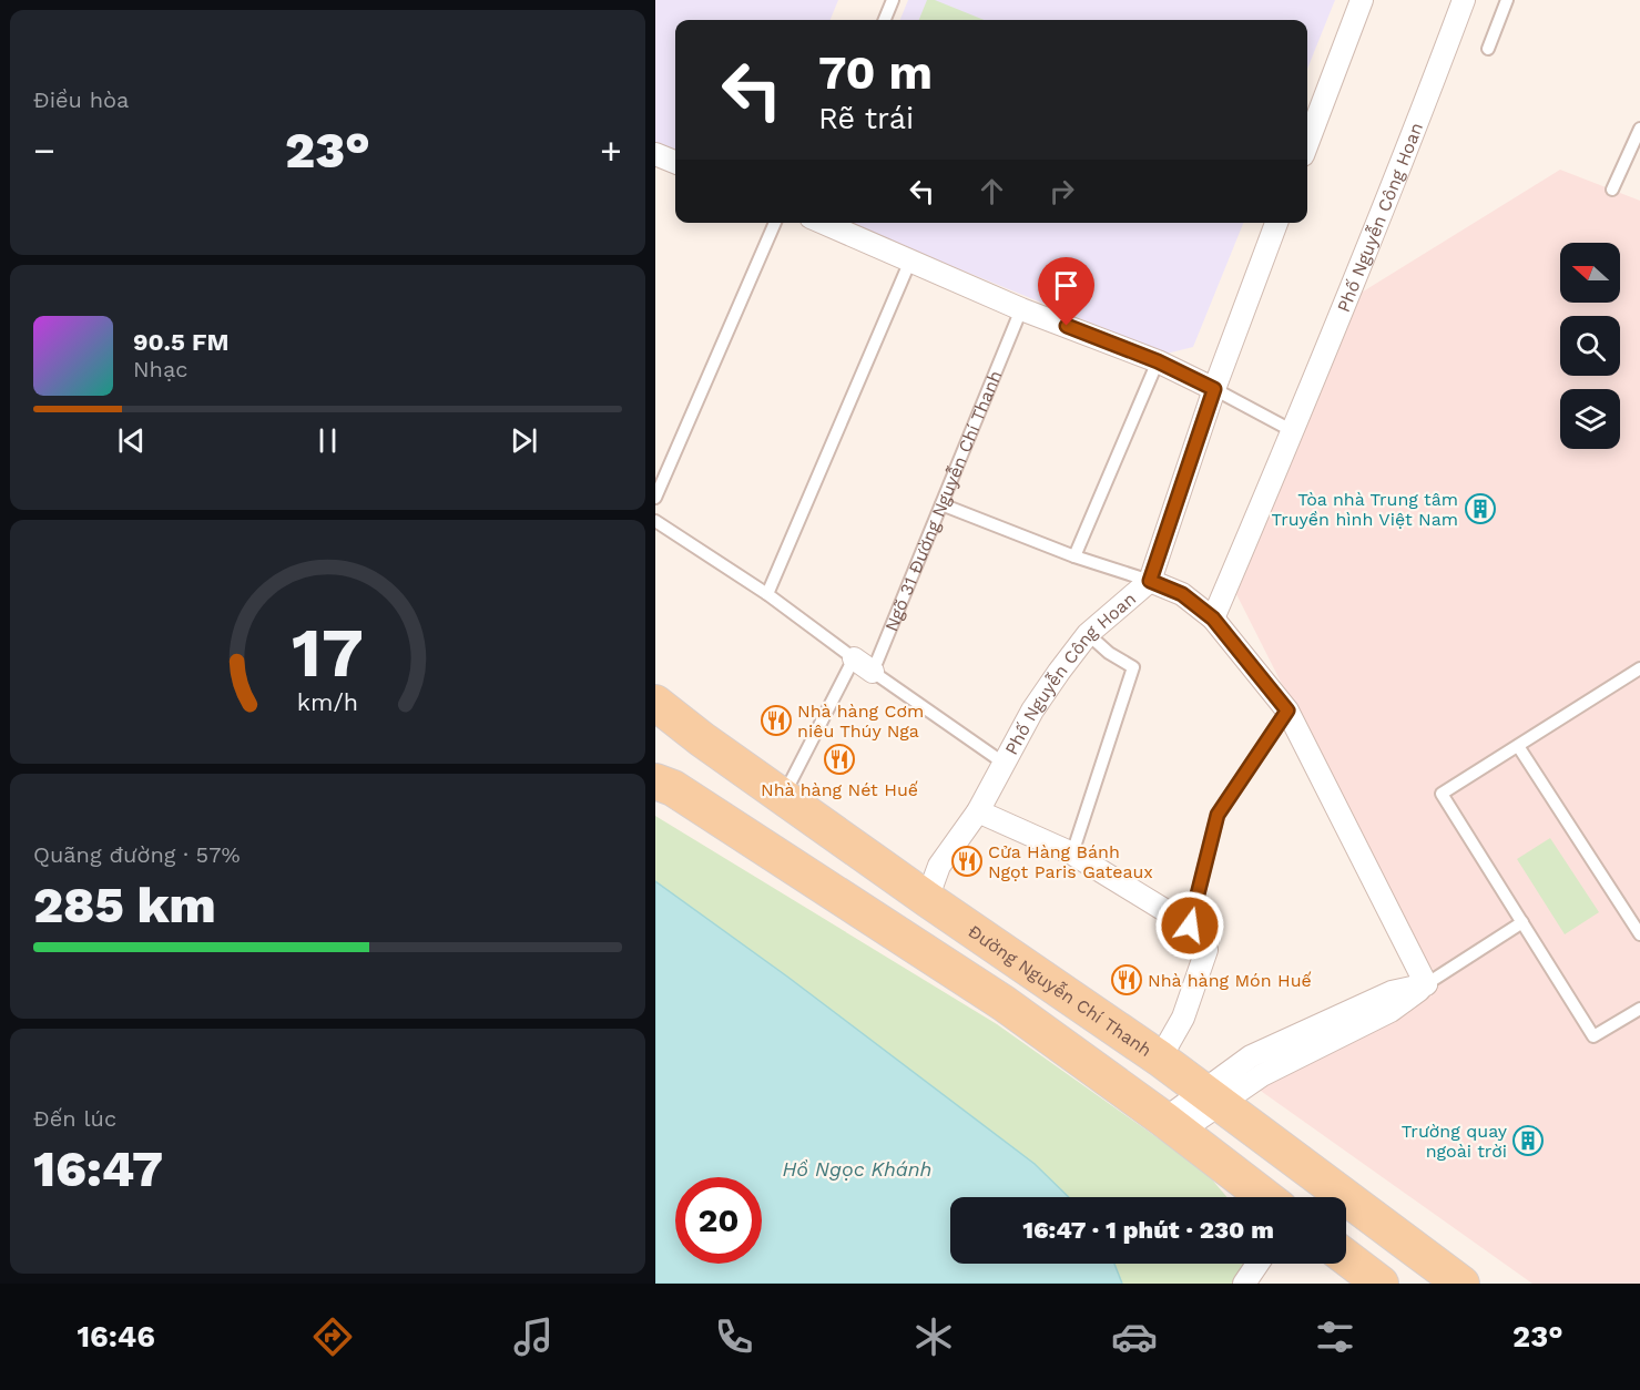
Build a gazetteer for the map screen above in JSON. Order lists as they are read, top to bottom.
{
  "streets": {
    "main road": ["Đường Nguyễn Chí Thanh"],
    "street": ["Phố Nguyễn Công Hoan"],
    "lane": ["Ngõ 31 Đường Nguyễn Chí Thanh"]
  },
  "crossings": [
    ["Phố Nguyễn Công Hoan", "Đường Nguyễn Chí Thanh"]
  ],
  "water": ["Hồ Ngọc Khánh"],
  "places": {
    "building": ["Tòa nhà Trung tâm Truyền hình Việt Nam", "Trường quay ngoài trời"],
    "restaurant": [
      "Nhà hàng Cơm niêu Thúy Nga",
      "Nhà hàng Nét Huế",
      "Cửa Hàng Bánh Ngọt Paris Gateaux",
      "Nhà hàng Món Huế"
    ]
  },
  "north": "left",
  "page": {
    "tile": [
      "Điều hòa",
      ["Quãng đường · 57%", "285 km"],
      ["Đến lúc", "16:47"]
    ],
    "turn": ["70 m", "Rẽ trái"],
    "heat": ["−", "23°", "+"],
    "song": ["90.5 FM", "Nhạc"],
    "limit": "20",
    "trip": "16:47 · 1 phút · 230 m",
    "tabs": ["16:46", "23°"],
    "gauge": ["17", "km/h"]
  }
}
